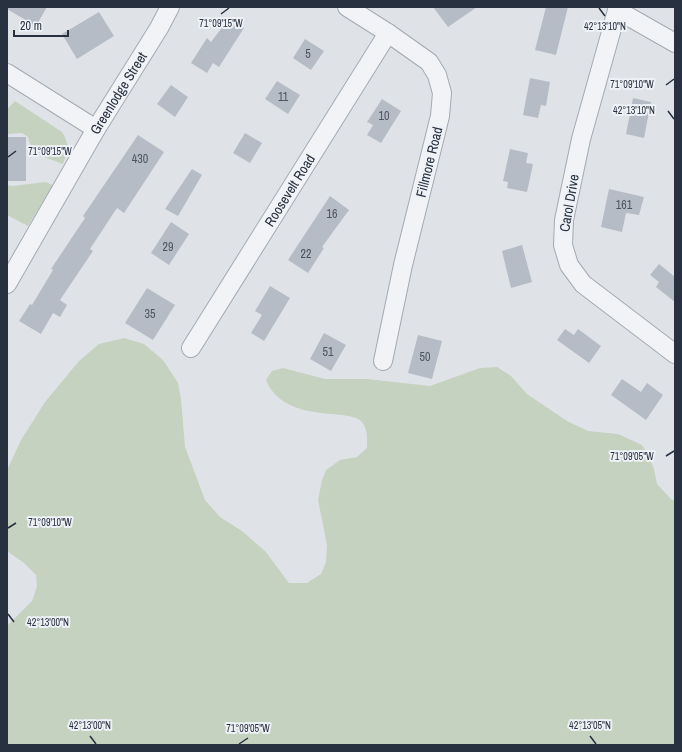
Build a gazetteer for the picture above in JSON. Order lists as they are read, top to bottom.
{
  "streets": {
    "street": [
      "Greenlodge Street",
      "Fillmore Road",
      "Roosevelt Road",
      "Carol Drive"
    ]
  },
  "crossings": [
    ["Fillmore Road", "Roosevelt Road"]
  ],
  "house_numbers": [
    "5",
    "11",
    "10",
    "430",
    "161",
    "16",
    "29",
    "22",
    "35",
    "51",
    "50"
  ],
  "scale_bar": "20 m",
  "coordinates": [
    "71°09'15\"W",
    "42°13'10\"N",
    "71°09'10\"W",
    "71°09'05\"W",
    "42°13'00\"N",
    "42°13'05\"N"
  ]
}
